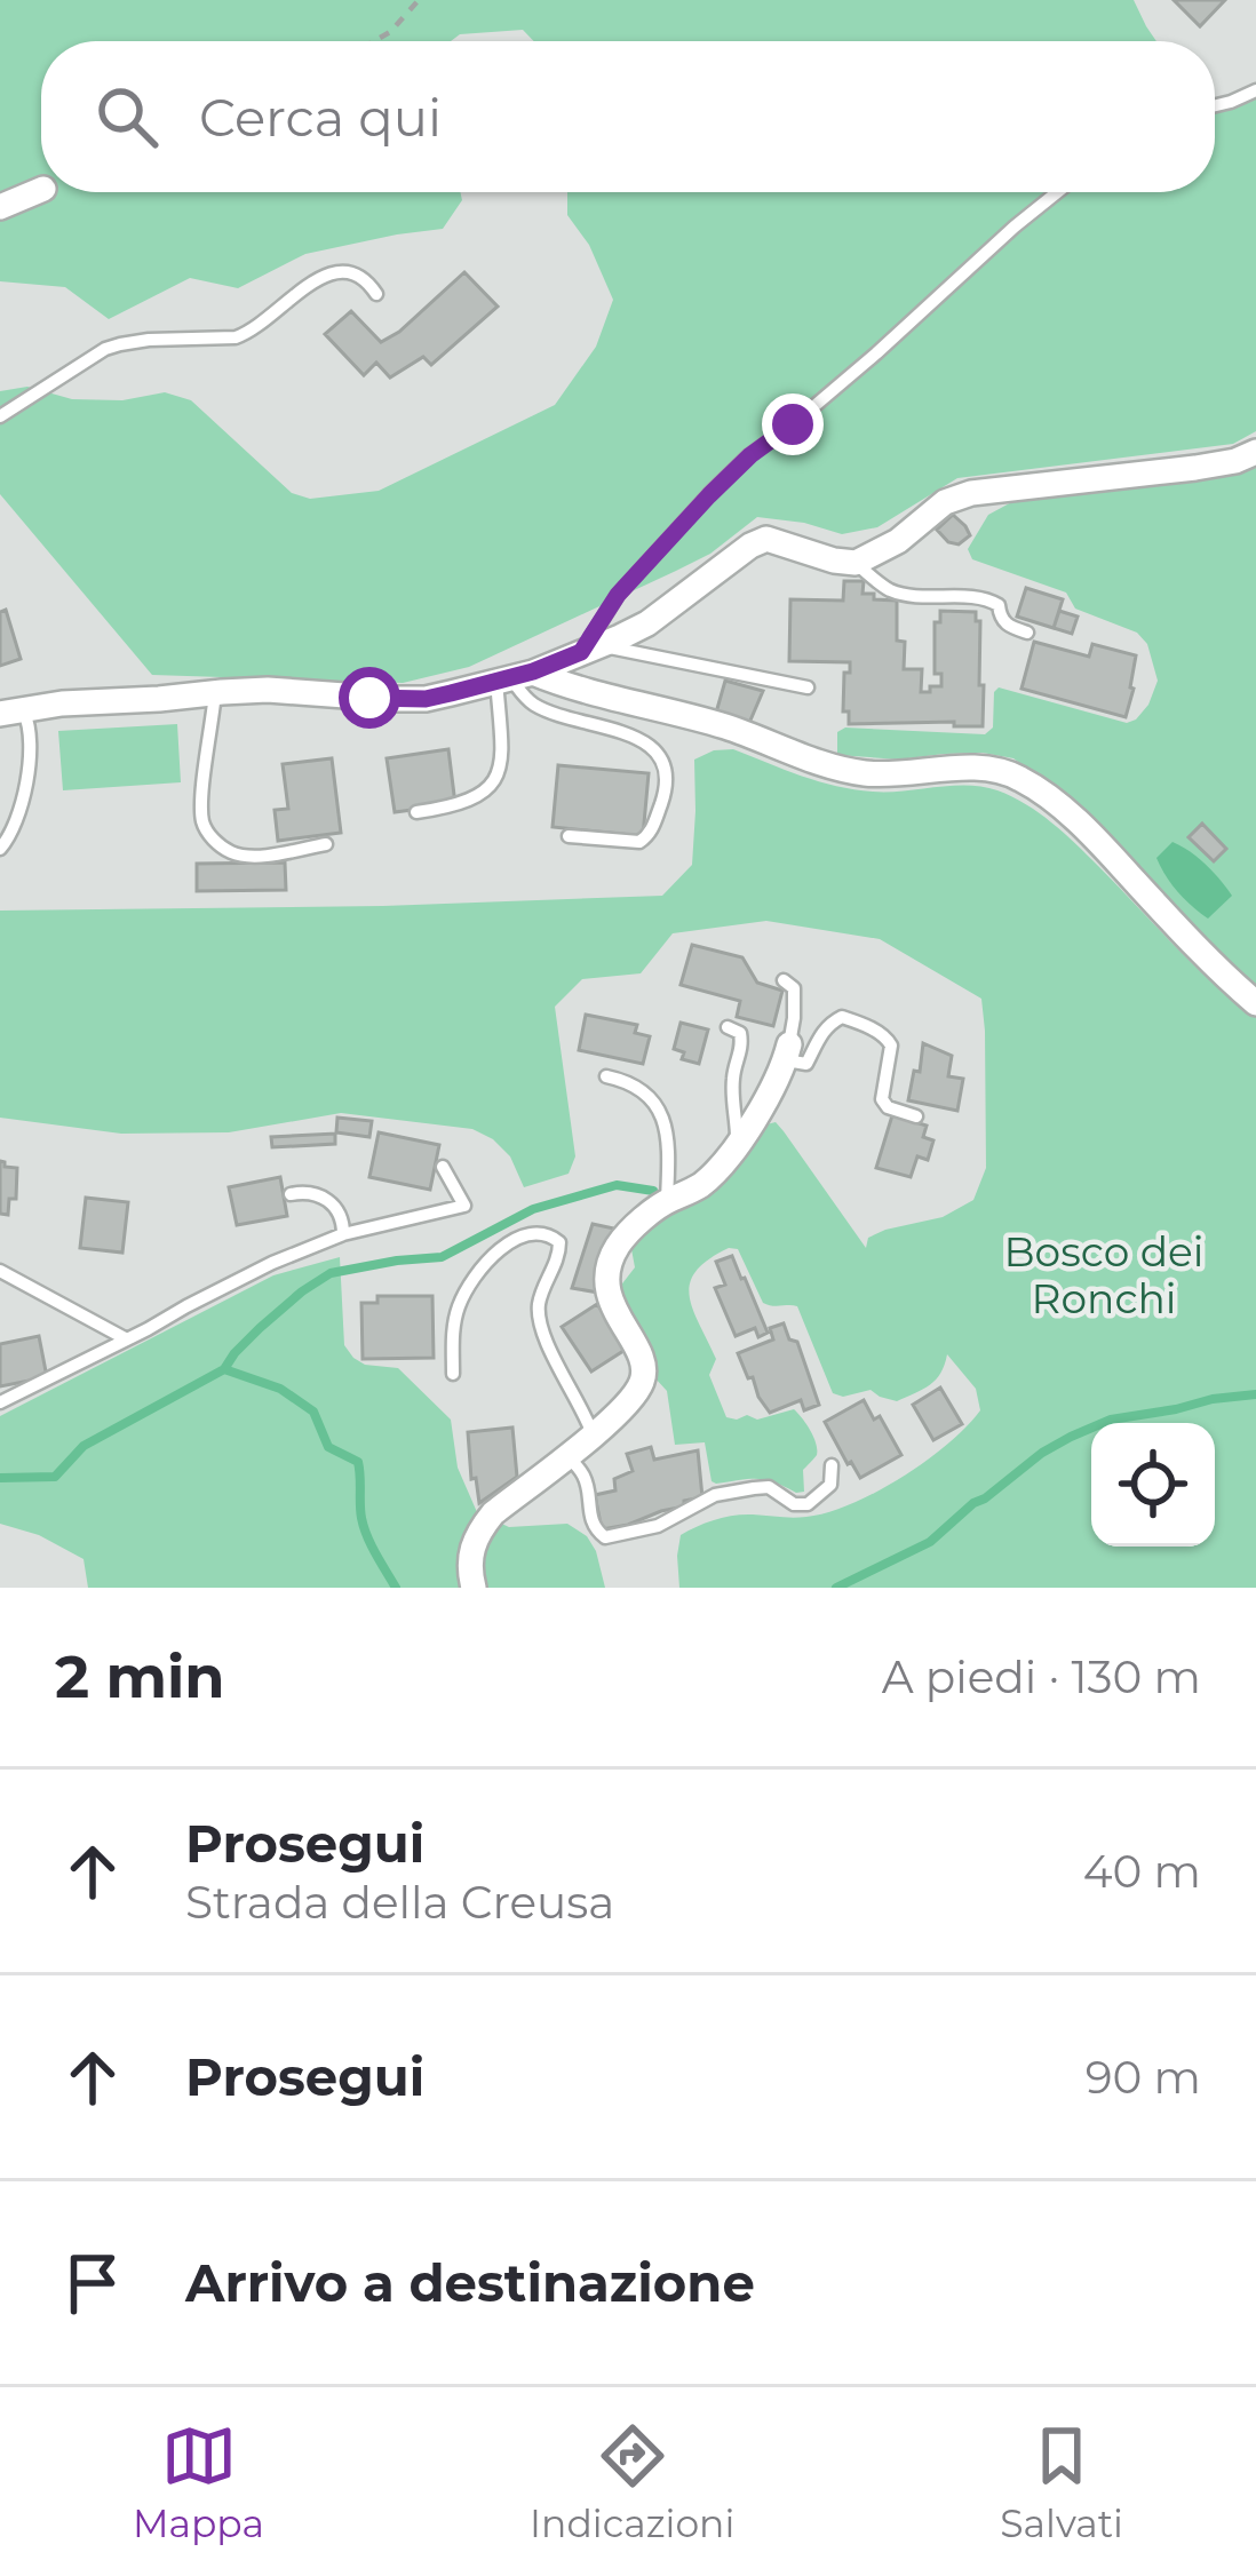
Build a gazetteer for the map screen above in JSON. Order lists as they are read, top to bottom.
{
  "parks": ["Bosco dei Ronchi"],
  "page": {
    "search": "Cerca qui",
    "heading": ["2 min", "A piedi · 130 m"],
    "list": [
      ["Prosegui", "Strada della Creusa", "40 m"],
      ["Prosegui", "90 m"],
      "Arrivo a destinazione"
    ],
    "nav": ["Mappa", "Indicazioni", "Salvati"]
  }
}
